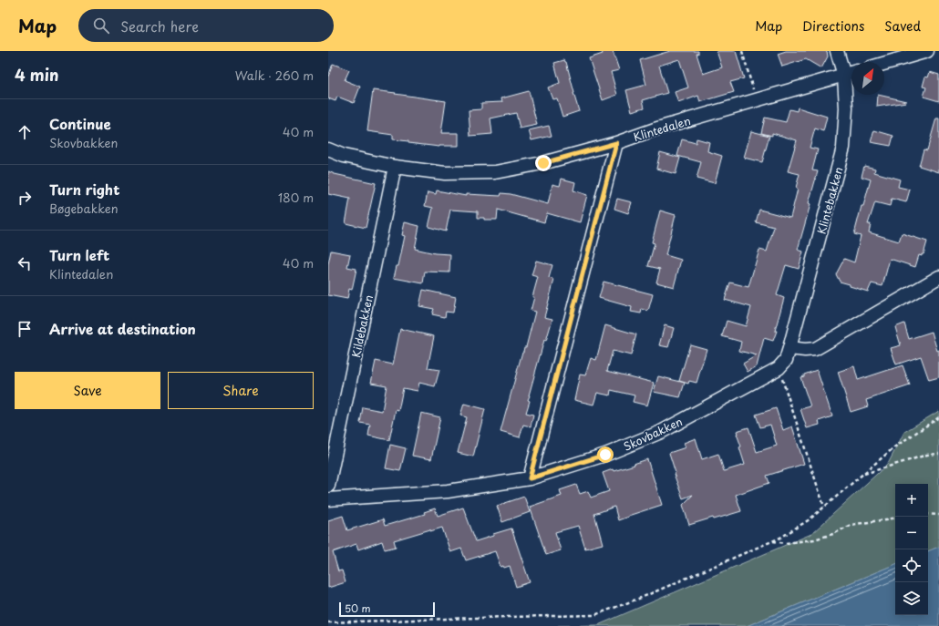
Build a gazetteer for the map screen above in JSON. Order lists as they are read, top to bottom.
{
  "streets": {
    "street": [
      "Klintedalen",
      "Klintebakken",
      "Kildebakken",
      "Skovbakken"
    ]
  },
  "crossings": [
    ["Klintedalen", "Klintebakken"],
    ["Klintedalen", "Kildebakken"],
    ["Klintebakken", "Skovbakken"]
  ],
  "scale_bar": "50 m",
  "north": "top right",
  "page": {
    "header": "Map",
    "search": "Search here",
    "nav": ["Map", "Directions", "Saved"],
    "heading": ["4 min", "Walk · 260 m"],
    "list": [
      ["Continue", "Skovbakken", "40 m"],
      ["Turn right", "Bøgebakken", "180 m"],
      ["Turn left", "Klintedalen", "40 m"],
      "Arrive at destination"
    ],
    "buttons": ["Save", "Share"],
    "map_buttons": ["+", "−"],
    "scale": "50 m"
  }
}
